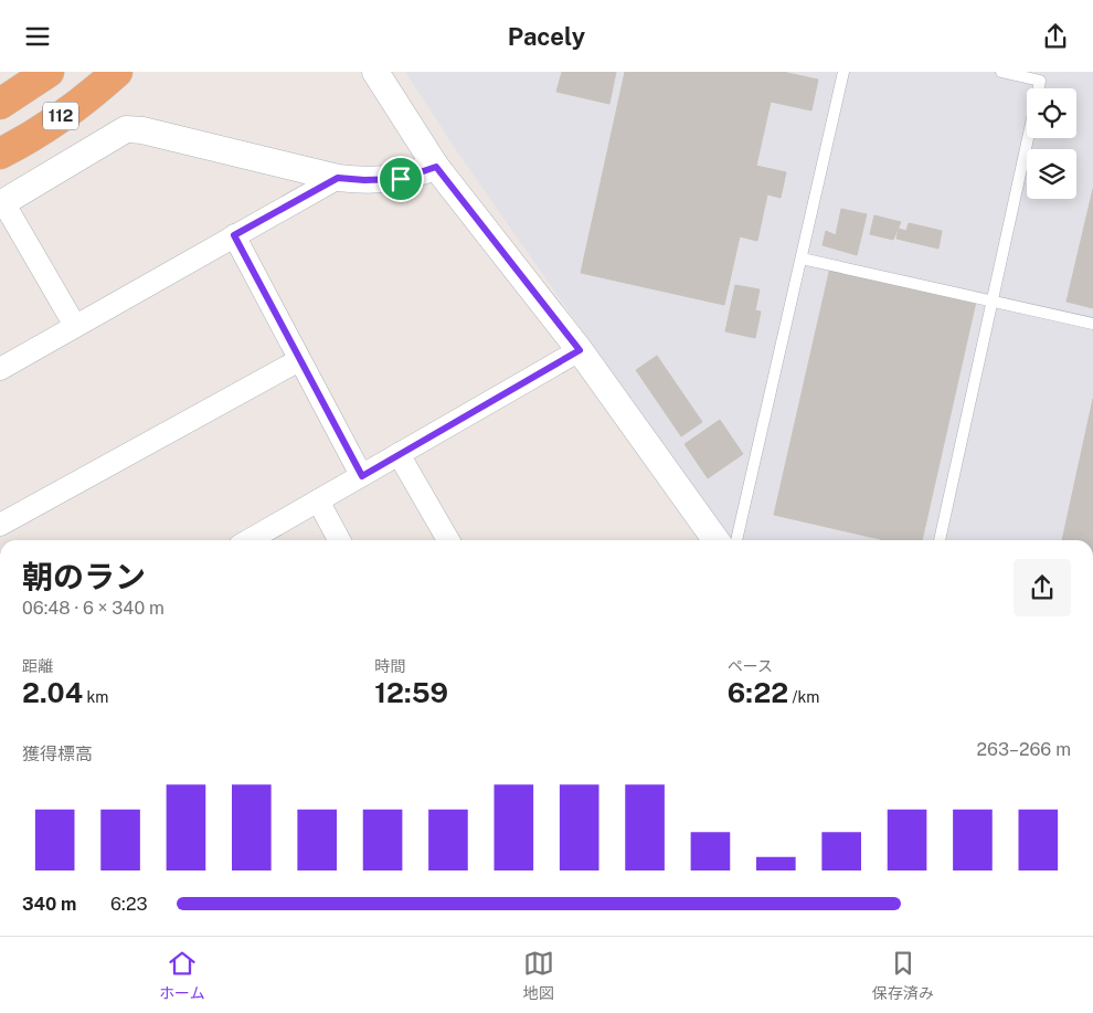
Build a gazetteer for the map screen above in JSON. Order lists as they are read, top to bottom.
{
  "streets": {
    "highway": ["112"]
  },
  "page": {
    "header": "Pacely",
    "heading": ["朝のラン", "06:48 · 6 × 340 m"],
    "stats": [
      ["距離", "2.04 km"],
      ["時間", "12:59"],
      ["ペース", "6:22 /km"]
    ],
    "chart": ["獲得標高", "263–266 m"],
    "list": [
      {
        "name": "340 m",
        "note": "6:23"
      }
    ],
    "tabs": ["ホーム", "地図", "保存済み"]
  }
}
